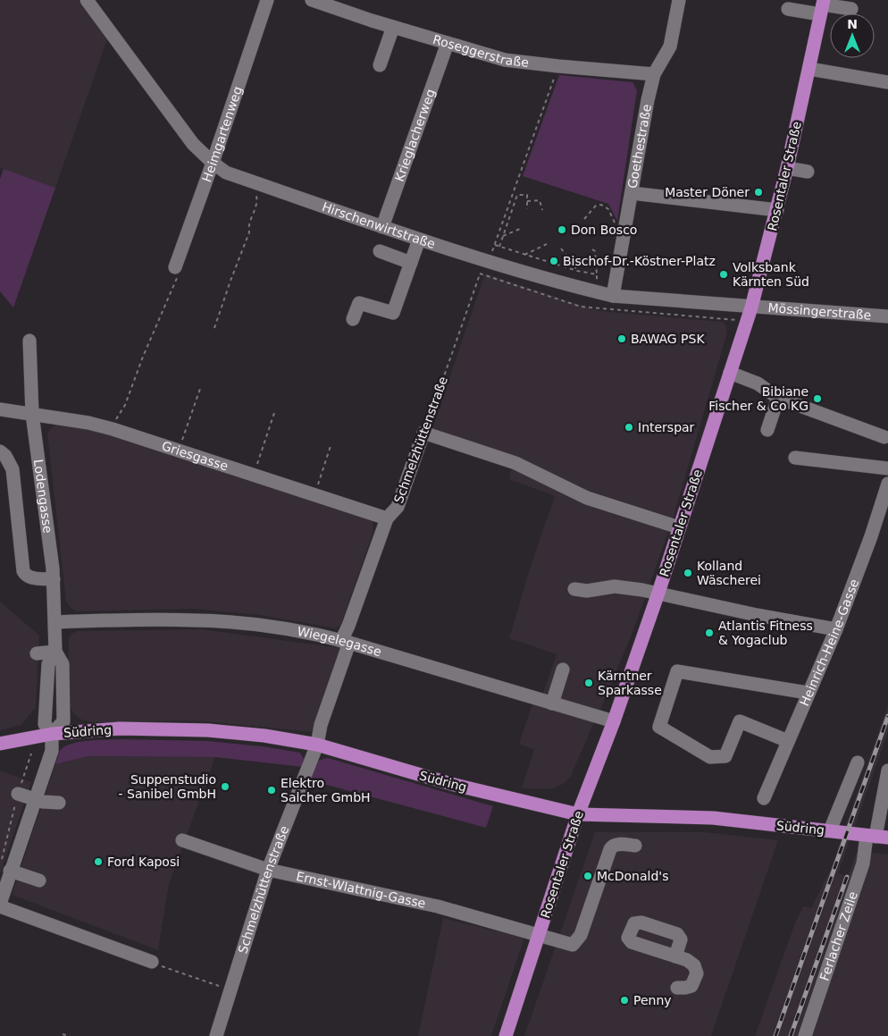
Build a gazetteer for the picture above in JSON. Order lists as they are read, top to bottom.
{
  "streets": {
    "main road": ["Rosentaler Straße", "Südring"],
    "street": [
      "Roseggerstraße",
      "Heimgartenweg",
      "Krieglacherweg",
      "Goethestraße",
      "Hirschenwirtstraße",
      "Mössingerstraße",
      "Schmelzhüttenstraße",
      "Griesgasse",
      "Lodengasse",
      "Wiegelegasse",
      "Heinrich-Heine-Gasse",
      "Ernst-Wlattnig-Gasse",
      "Ferlacher Zeile"
    ]
  },
  "crossings": [
    ["Roseggerstraße", "Krieglacherweg"],
    ["Roseggerstraße", "Goethestraße"],
    ["Roseggerstraße", "Schmelzhüttenstraße"],
    ["Heimgartenweg", "Hirschenwirtstraße"],
    ["Krieglacherweg", "Hirschenwirtstraße"],
    ["Goethestraße", "Hirschenwirtstraße"],
    ["Rosentaler Straße", "Hirschenwirtstraße"],
    ["Rosentaler Straße", "Mössingerstraße"],
    ["Rosentaler Straße", "Wiegelegasse"],
    ["Rosentaler Straße", "Südring"],
    ["Rosentaler Straße", "Ernst-Wlattnig-Gasse"],
    ["Hirschenwirtstraße", "Mössingerstraße"],
    ["Hirschenwirtstraße", "Schmelzhüttenstraße"],
    ["Schmelzhüttenstraße", "Griesgasse"],
    ["Schmelzhüttenstraße", "Wiegelegasse"],
    ["Schmelzhüttenstraße", "Südring"],
    ["Schmelzhüttenstraße", "Ernst-Wlattnig-Gasse"],
    ["Griesgasse", "Lodengasse"],
    ["Lodengasse", "Wiegelegasse"],
    ["Lodengasse", "Südring"],
    ["Südring", "Ferlacher Zeile"]
  ],
  "places": [
    "Master Döner",
    "Don Bosco",
    "Bischof-Dr.-Köstner-Platz",
    "Volksbank Kärnten Süd",
    "BAWAG PSK",
    "Bibiane Fischer & Co KG",
    "Interspar",
    "Kolland Wäscherei",
    "Atlantis Fitness & Yogaclub",
    "Kärntner Sparkasse",
    "Suppenstudio - Sanibel GmbH",
    "Elektro Salcher GmbH",
    "Ford Kaposi",
    "McDonald's",
    "Penny"
  ],
  "north": "top"
}
